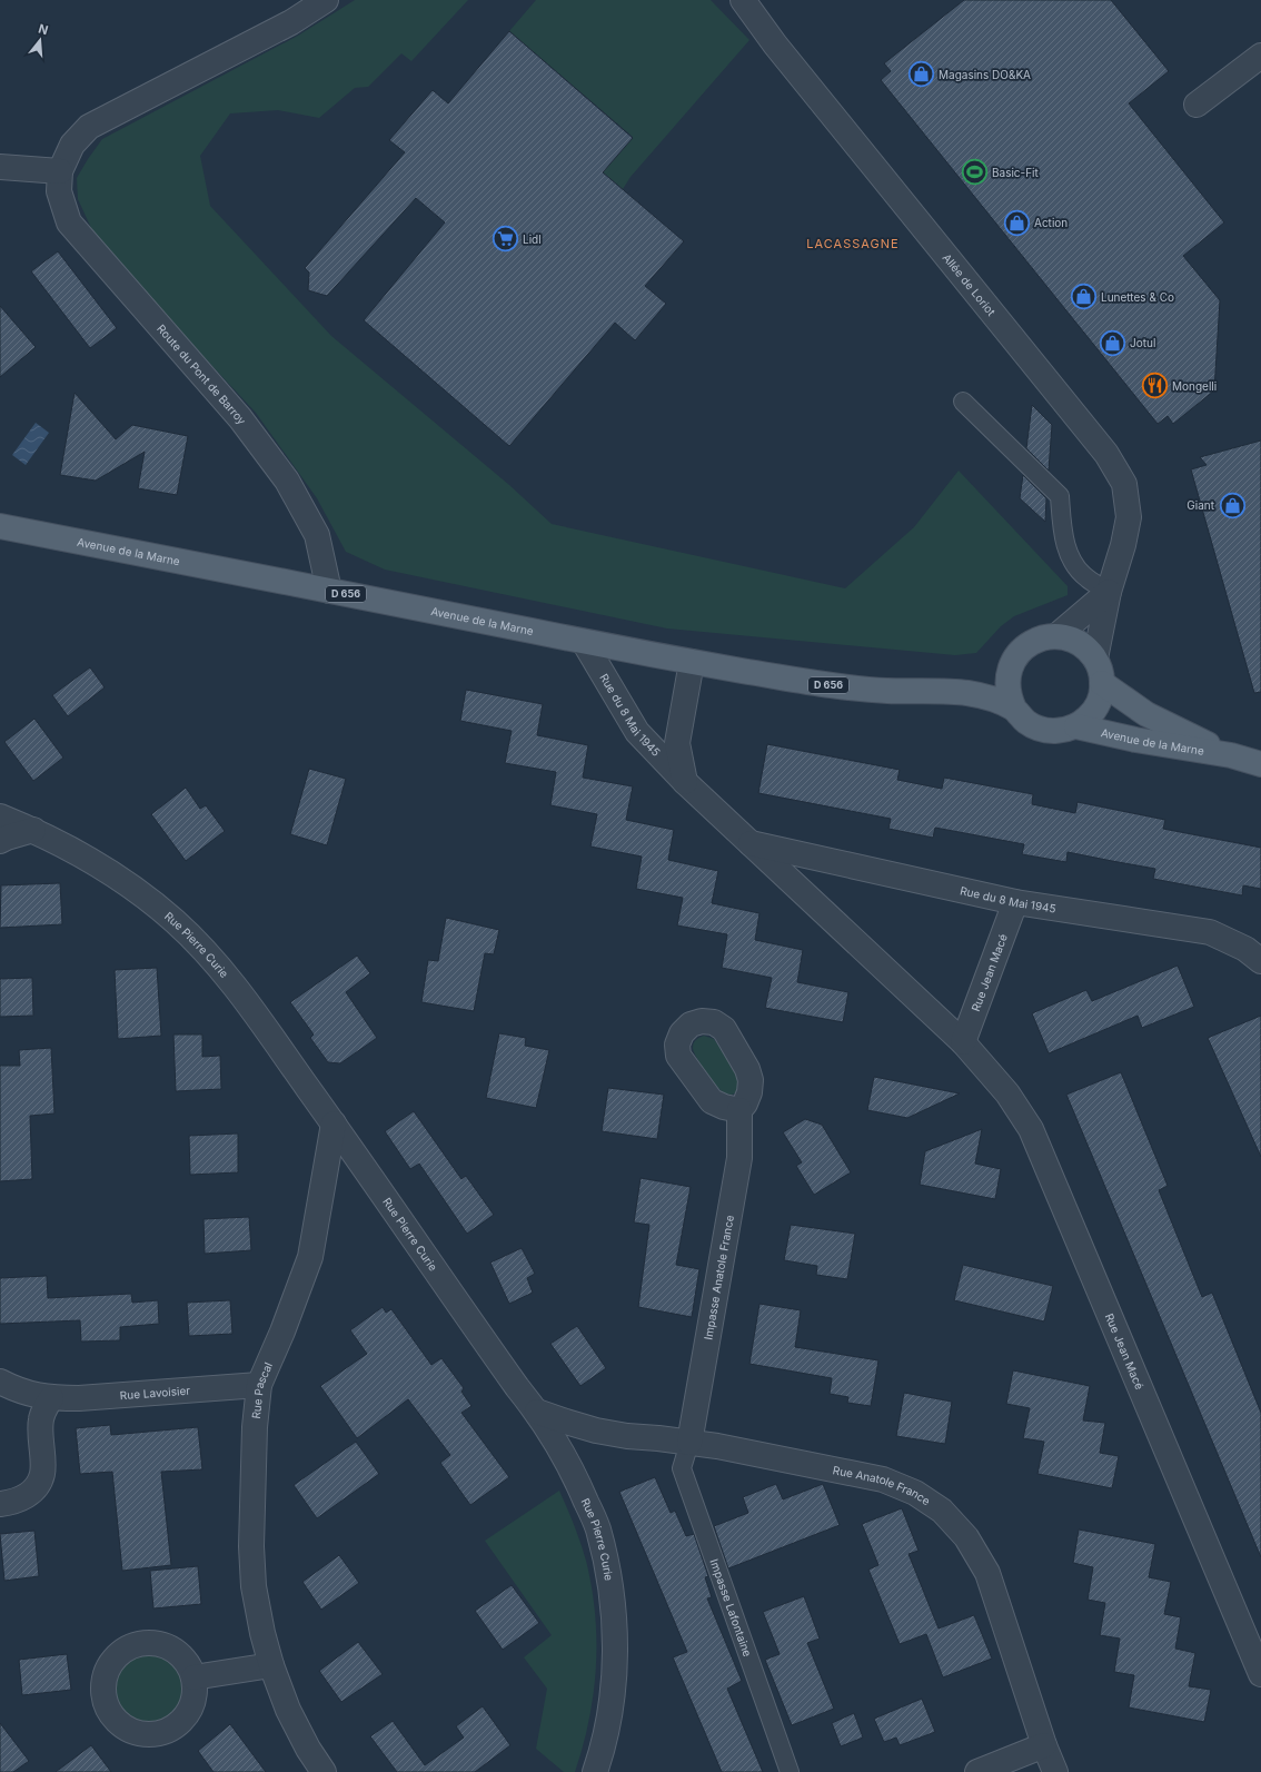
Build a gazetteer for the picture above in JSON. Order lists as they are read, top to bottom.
{
  "streets": {
    "main road": ["Avenue de la Marne", "D 656"],
    "street": [
      "Allée de Loriot",
      "Route du Pont de Barroy",
      "Rue du 8 Mai 1945",
      "Rue Pierre Curie",
      "Rue Jean Macé",
      "Impasse Anatole France",
      "Rue Pascal",
      "Rue Lavoisier",
      "Rue Anatole France"
    ],
    "lane": ["Impasse Lafontaine"]
  },
  "crossings": [
    ["Allée de Loriot", "Avenue de la Marne"],
    ["Route du Pont de Barroy", "Avenue de la Marne"],
    ["Avenue de la Marne", "Rue du 8 Mai 1945"],
    ["Rue du 8 Mai 1945", "Rue Jean Macé"],
    ["Rue Pierre Curie", "Rue Pascal"],
    ["Rue Pierre Curie", "Rue Anatole France"],
    ["Impasse Anatole France", "Rue Anatole France"],
    ["Impasse Anatole France", "Impasse Lafontaine"],
    ["Rue Pascal", "Rue Lavoisier"],
    ["Rue Anatole France", "Impasse Lafontaine"]
  ],
  "districts": ["LACASSAGNE"],
  "places": {
    "shop": [
      "Magasins DO&KA",
      "Action",
      "Lunettes & Co",
      "Jotul",
      "Giant"
    ],
    "sports": ["Basic-Fit"],
    "supermarket": ["Lidl"],
    "restaurant": ["Mongelli"]
  },
  "north": "top"
}
